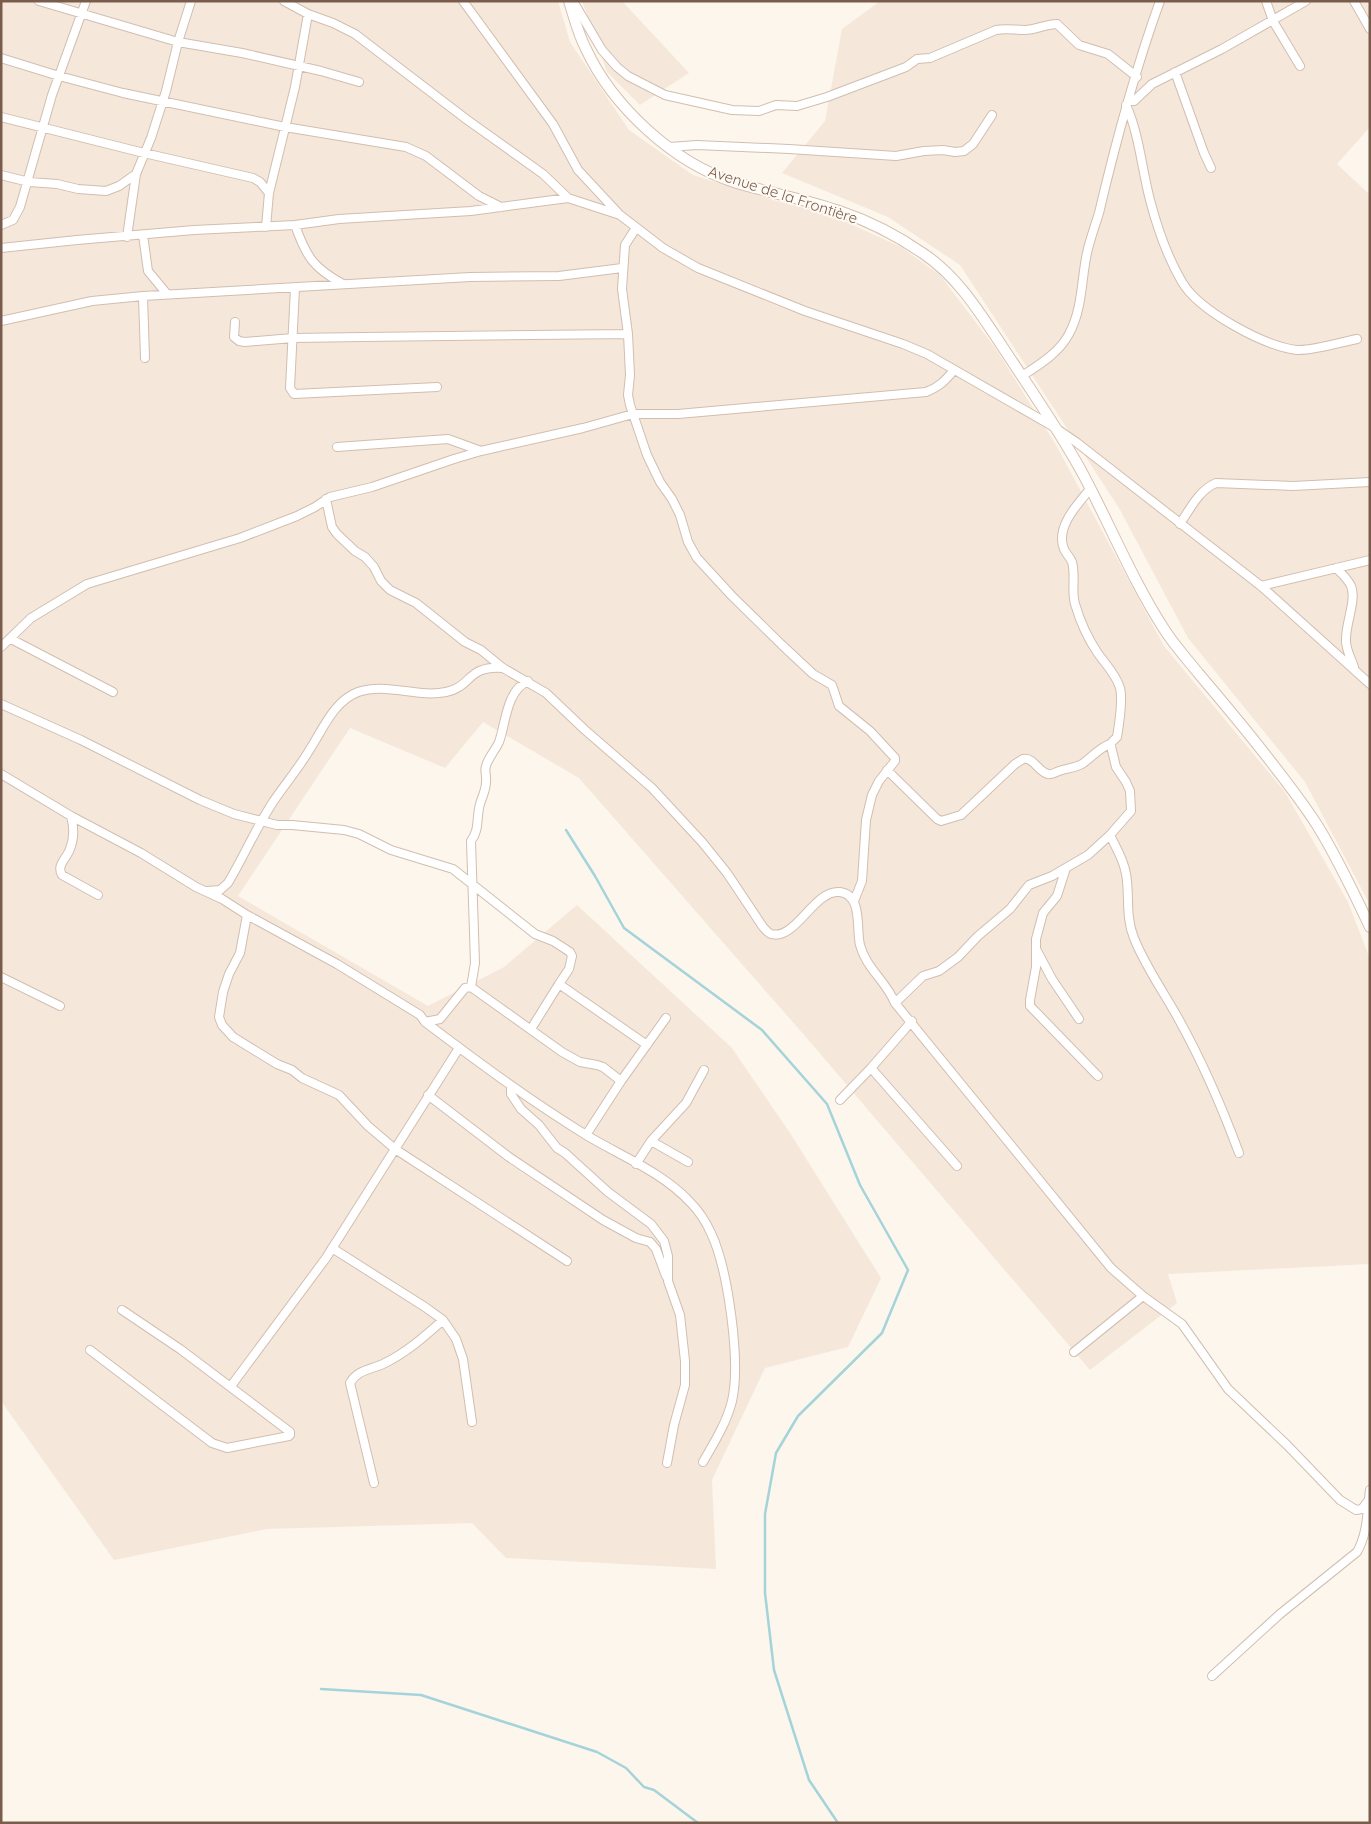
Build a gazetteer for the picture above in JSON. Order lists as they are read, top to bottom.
{
  "streets": {
    "street": ["Avenue de la Frontière"]
  }
}
